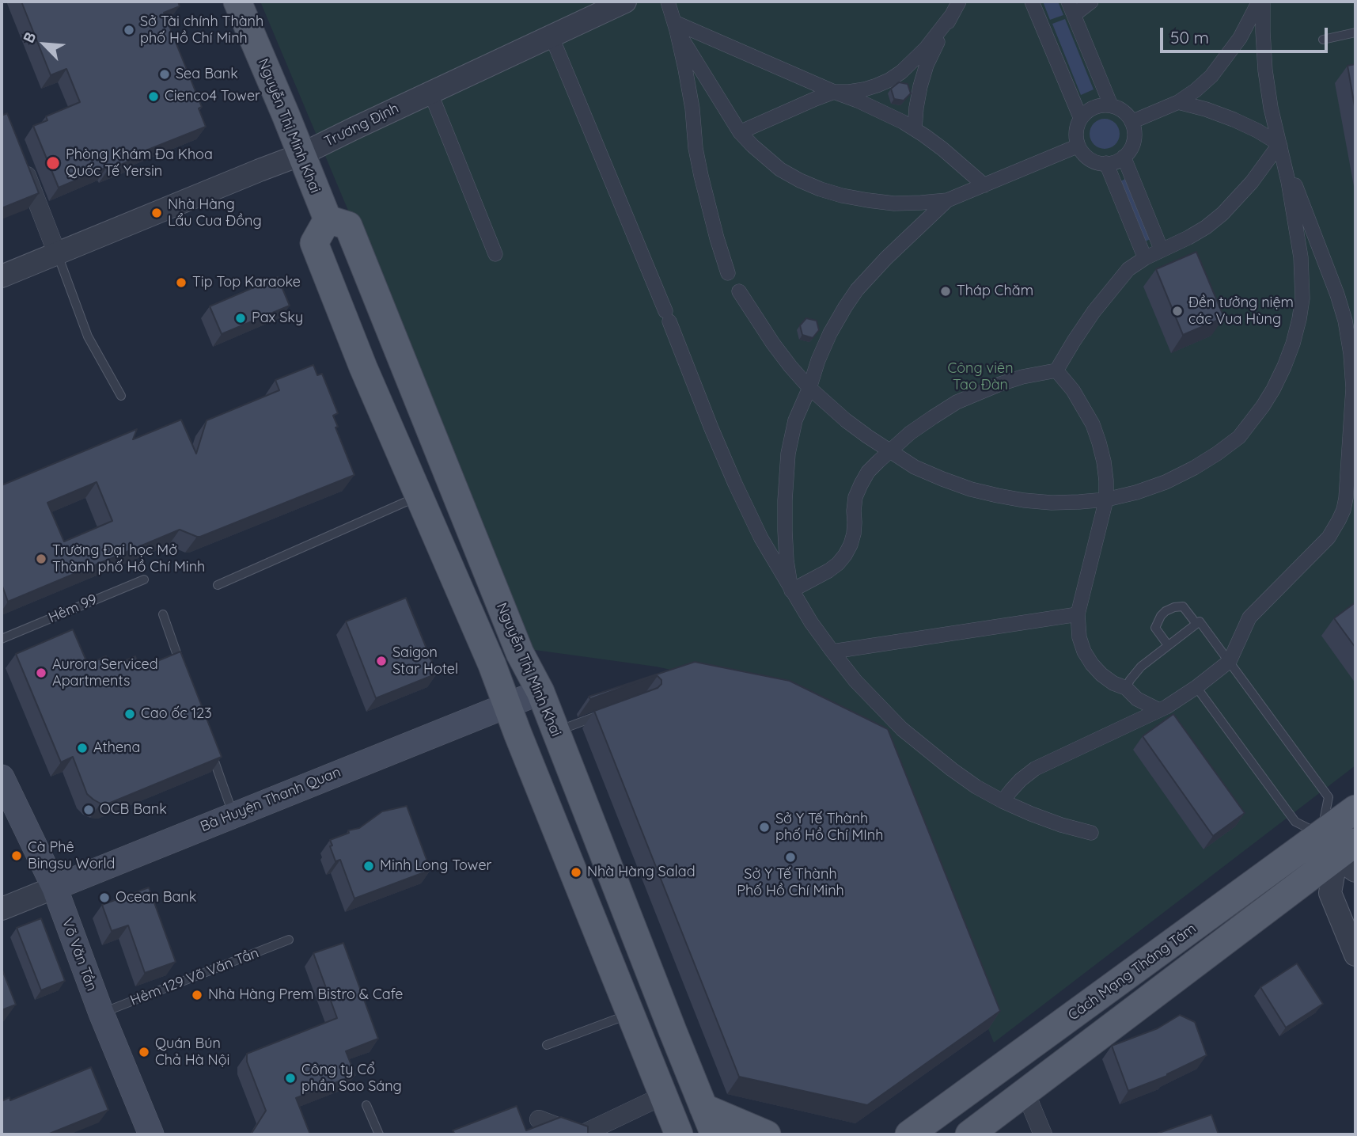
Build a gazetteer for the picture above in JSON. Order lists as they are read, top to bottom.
{
  "streets": {
    "main road": [
      "Nguyễn Thị Minh Khai",
      "Bà Huyện Thanh Quan",
      "Võ Văn Tần",
      "Cách Mạng Tháng Tám"
    ],
    "street": ["Trương Định"],
    "lane": ["Hẻm 99", "Hẻm 129 Võ Văn Tần"]
  },
  "crossings": [
    ["Trương Định", "Nguyễn Thị Minh Khai"],
    ["Nguyễn Thị Minh Khai", "Bà Huyện Thanh Quan"],
    ["Bà Huyện Thanh Quan", "Võ Văn Tần"],
    ["Võ Văn Tần", "Hẻm 129 Võ Văn Tần"]
  ],
  "parks": ["Công viên Tao Đàn"],
  "places": [
    "Sở Tài chính Thành phố Hồ Chí Minh",
    "Sea Bank",
    "Cienco4 Tower",
    "Phòng Khám Đa Khoa Quốc Tế Yersin",
    "Nhà Hàng Lẩu Cua Đồng",
    "Tip Top Karaoke",
    "Tháp Chăm",
    "Đền tưởng niệm các Vua Hùng",
    "Pax Sky",
    "Trường Đại học Mở Thành phố Hồ Chí Minh",
    "Saigon Star Hotel",
    "Aurora Serviced Apartments",
    "Cao ốc 123",
    "Athena",
    "OCB Bank",
    "Sở Y Tế Thành phố Hồ Chí MInh",
    "Cà Phê Bingsu World",
    "Sở Y Tế Thành Phố Hồ Chí Minh",
    "Minh Long Tower",
    "Nhà Hàng Salad",
    "Ocean Bank",
    "Nhà Hàng Prem Bistro & Cafe",
    "Quán Bún Chả Hà Nội",
    "Công ty Cổ phần Sao Sáng"
  ],
  "scale_bar": "50 m",
  "north": "top left"
}
